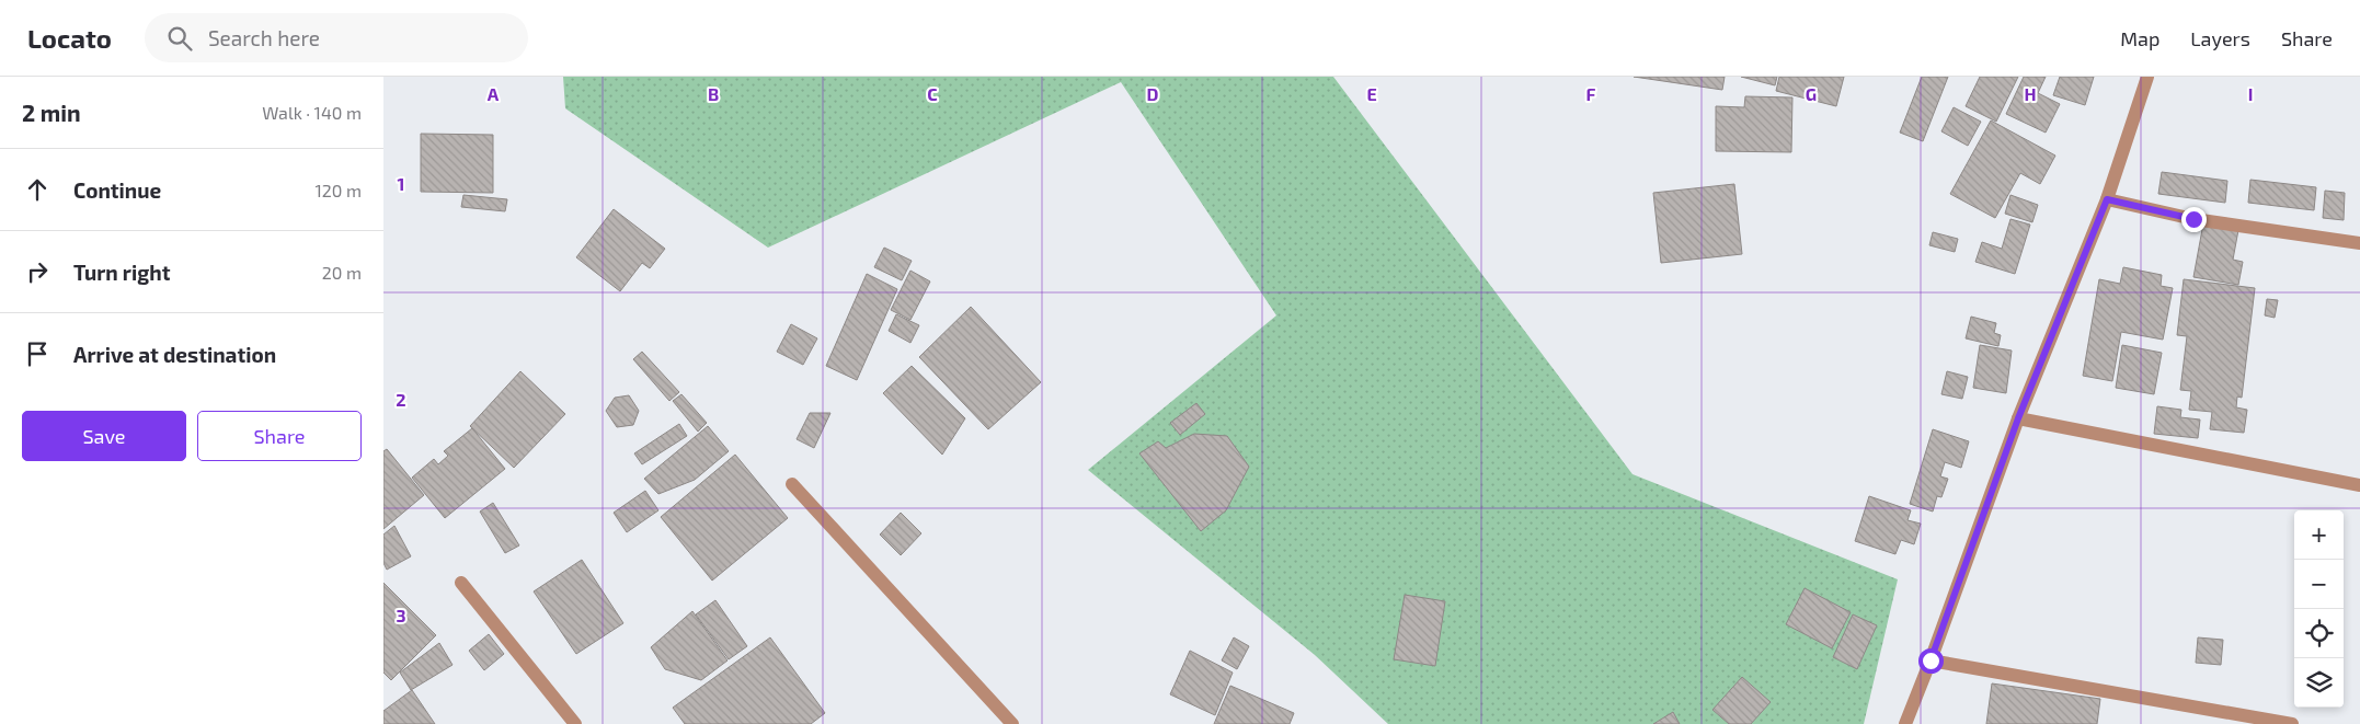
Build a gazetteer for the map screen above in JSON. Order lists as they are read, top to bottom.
{
  "page": {
    "header": "Locato",
    "search": "Search here",
    "nav": ["Map", "Layers", "Share"],
    "heading": ["2 min", "Walk · 140 m"],
    "list": [
      ["Continue", "120 m"],
      ["Turn right", "20 m"],
      "Arrive at destination"
    ],
    "buttons": ["Save", "Share"],
    "map_buttons": ["+", "−"]
  },
  "grid": {
    "columns": [
      "A",
      "B",
      "C",
      "D",
      "E",
      "F",
      "G",
      "H",
      "I"
    ],
    "rows": ["1", "2", "3"]
  }
}
